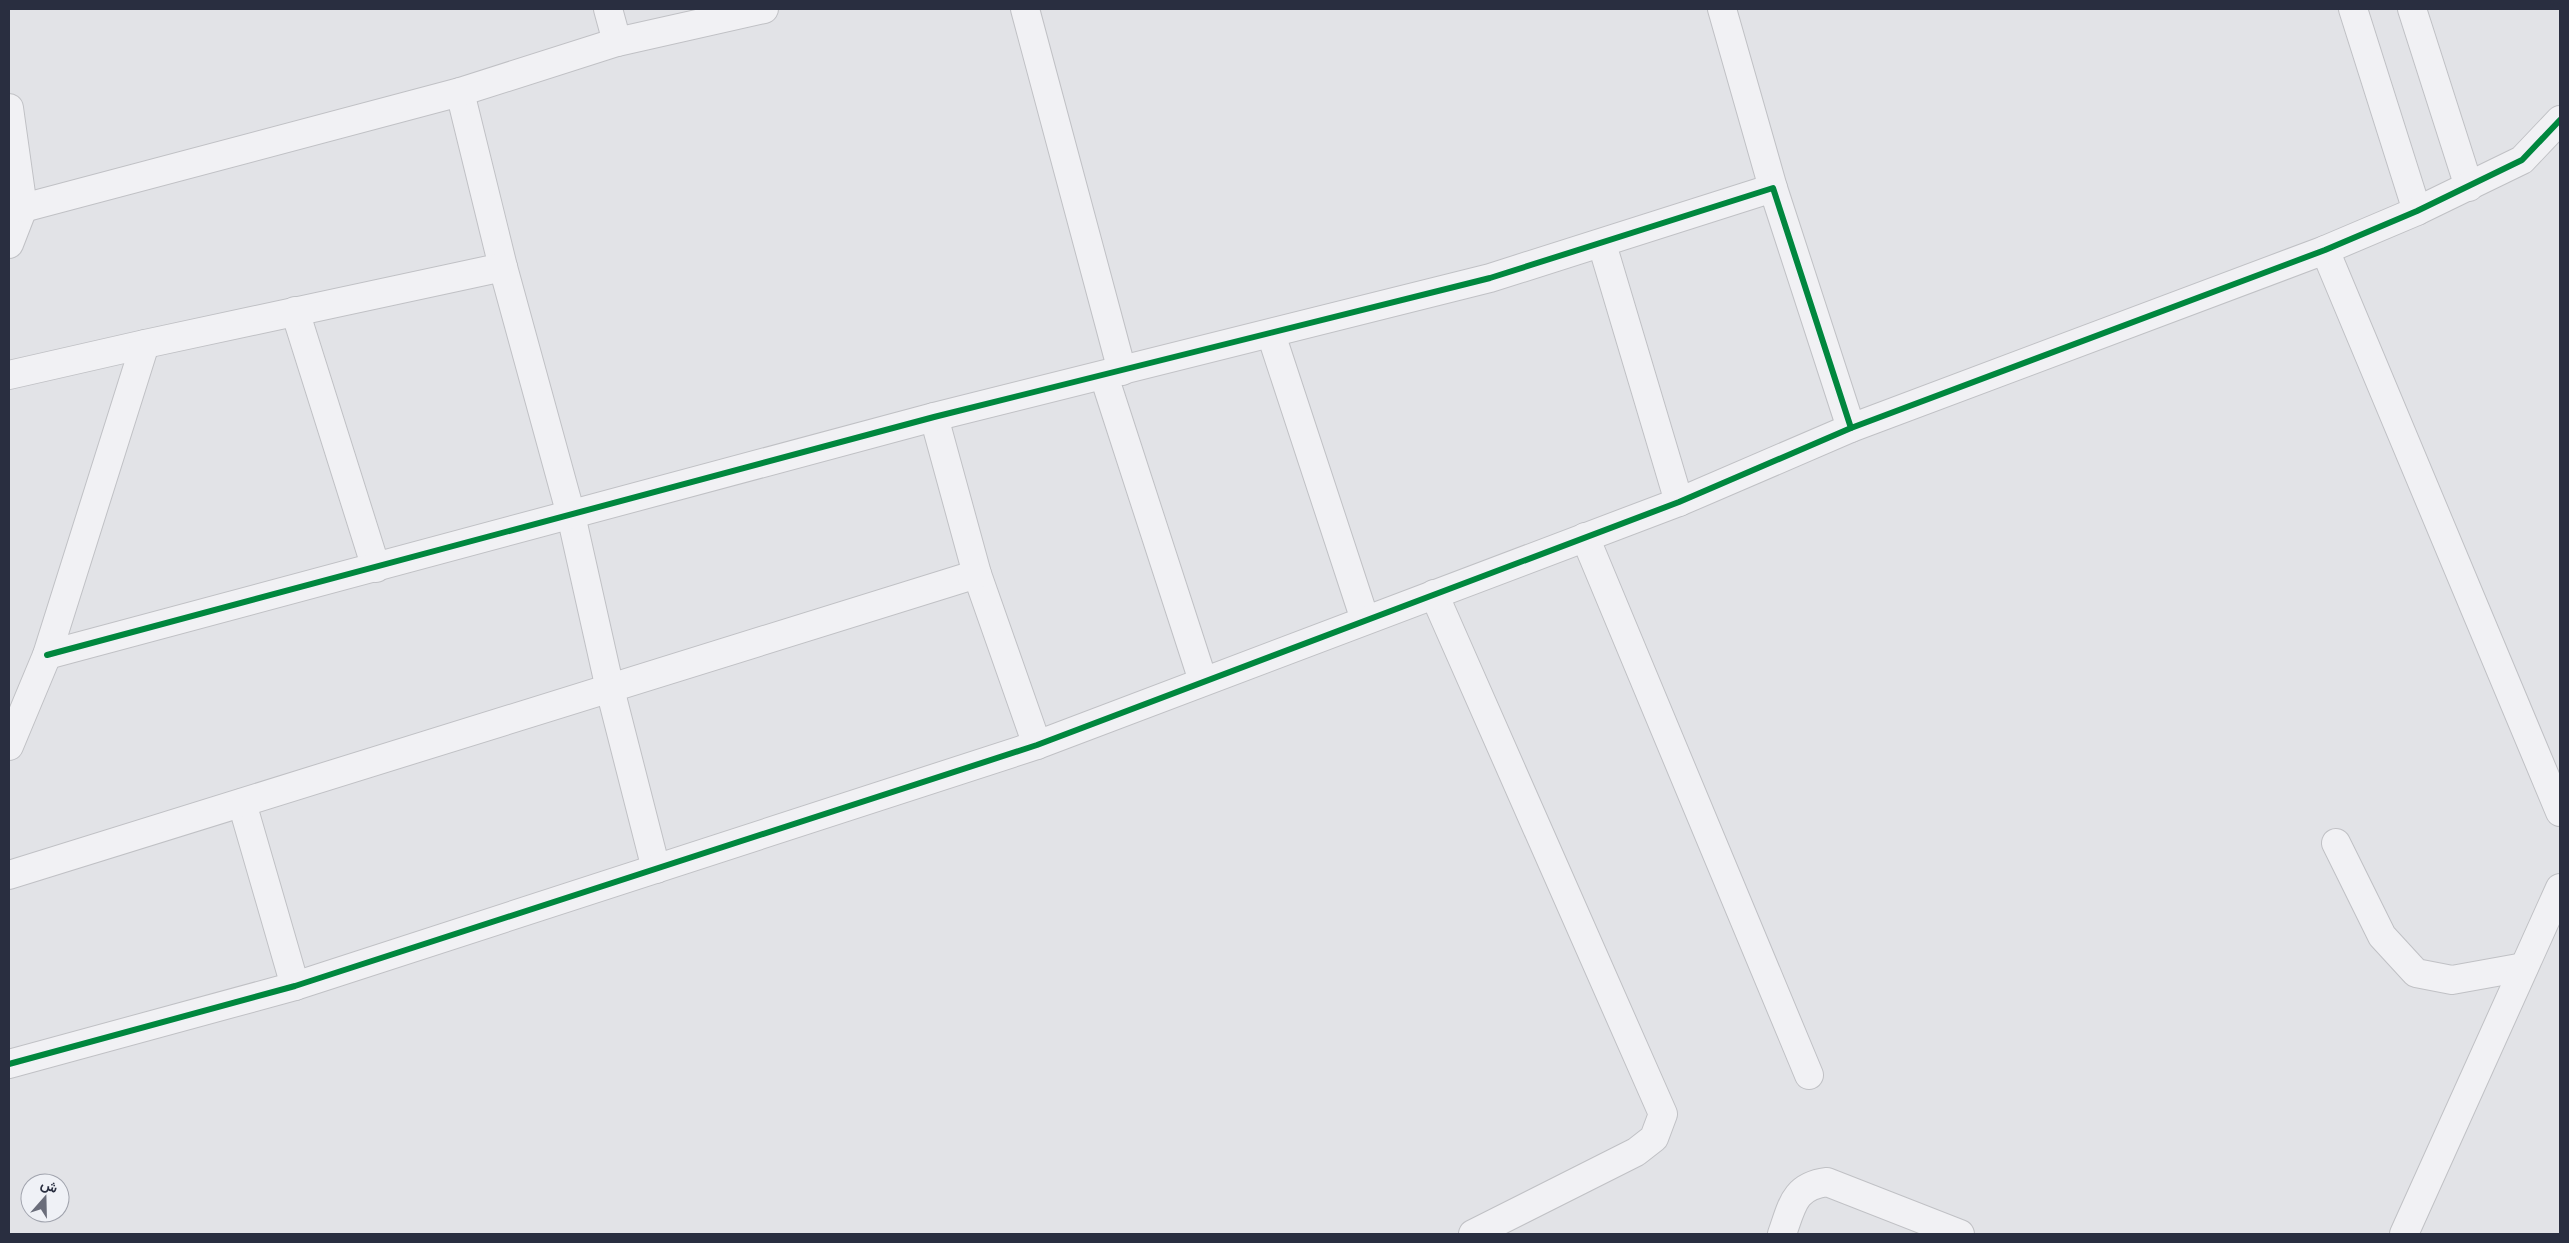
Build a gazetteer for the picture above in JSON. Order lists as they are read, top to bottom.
{
  "north": "top"
}
